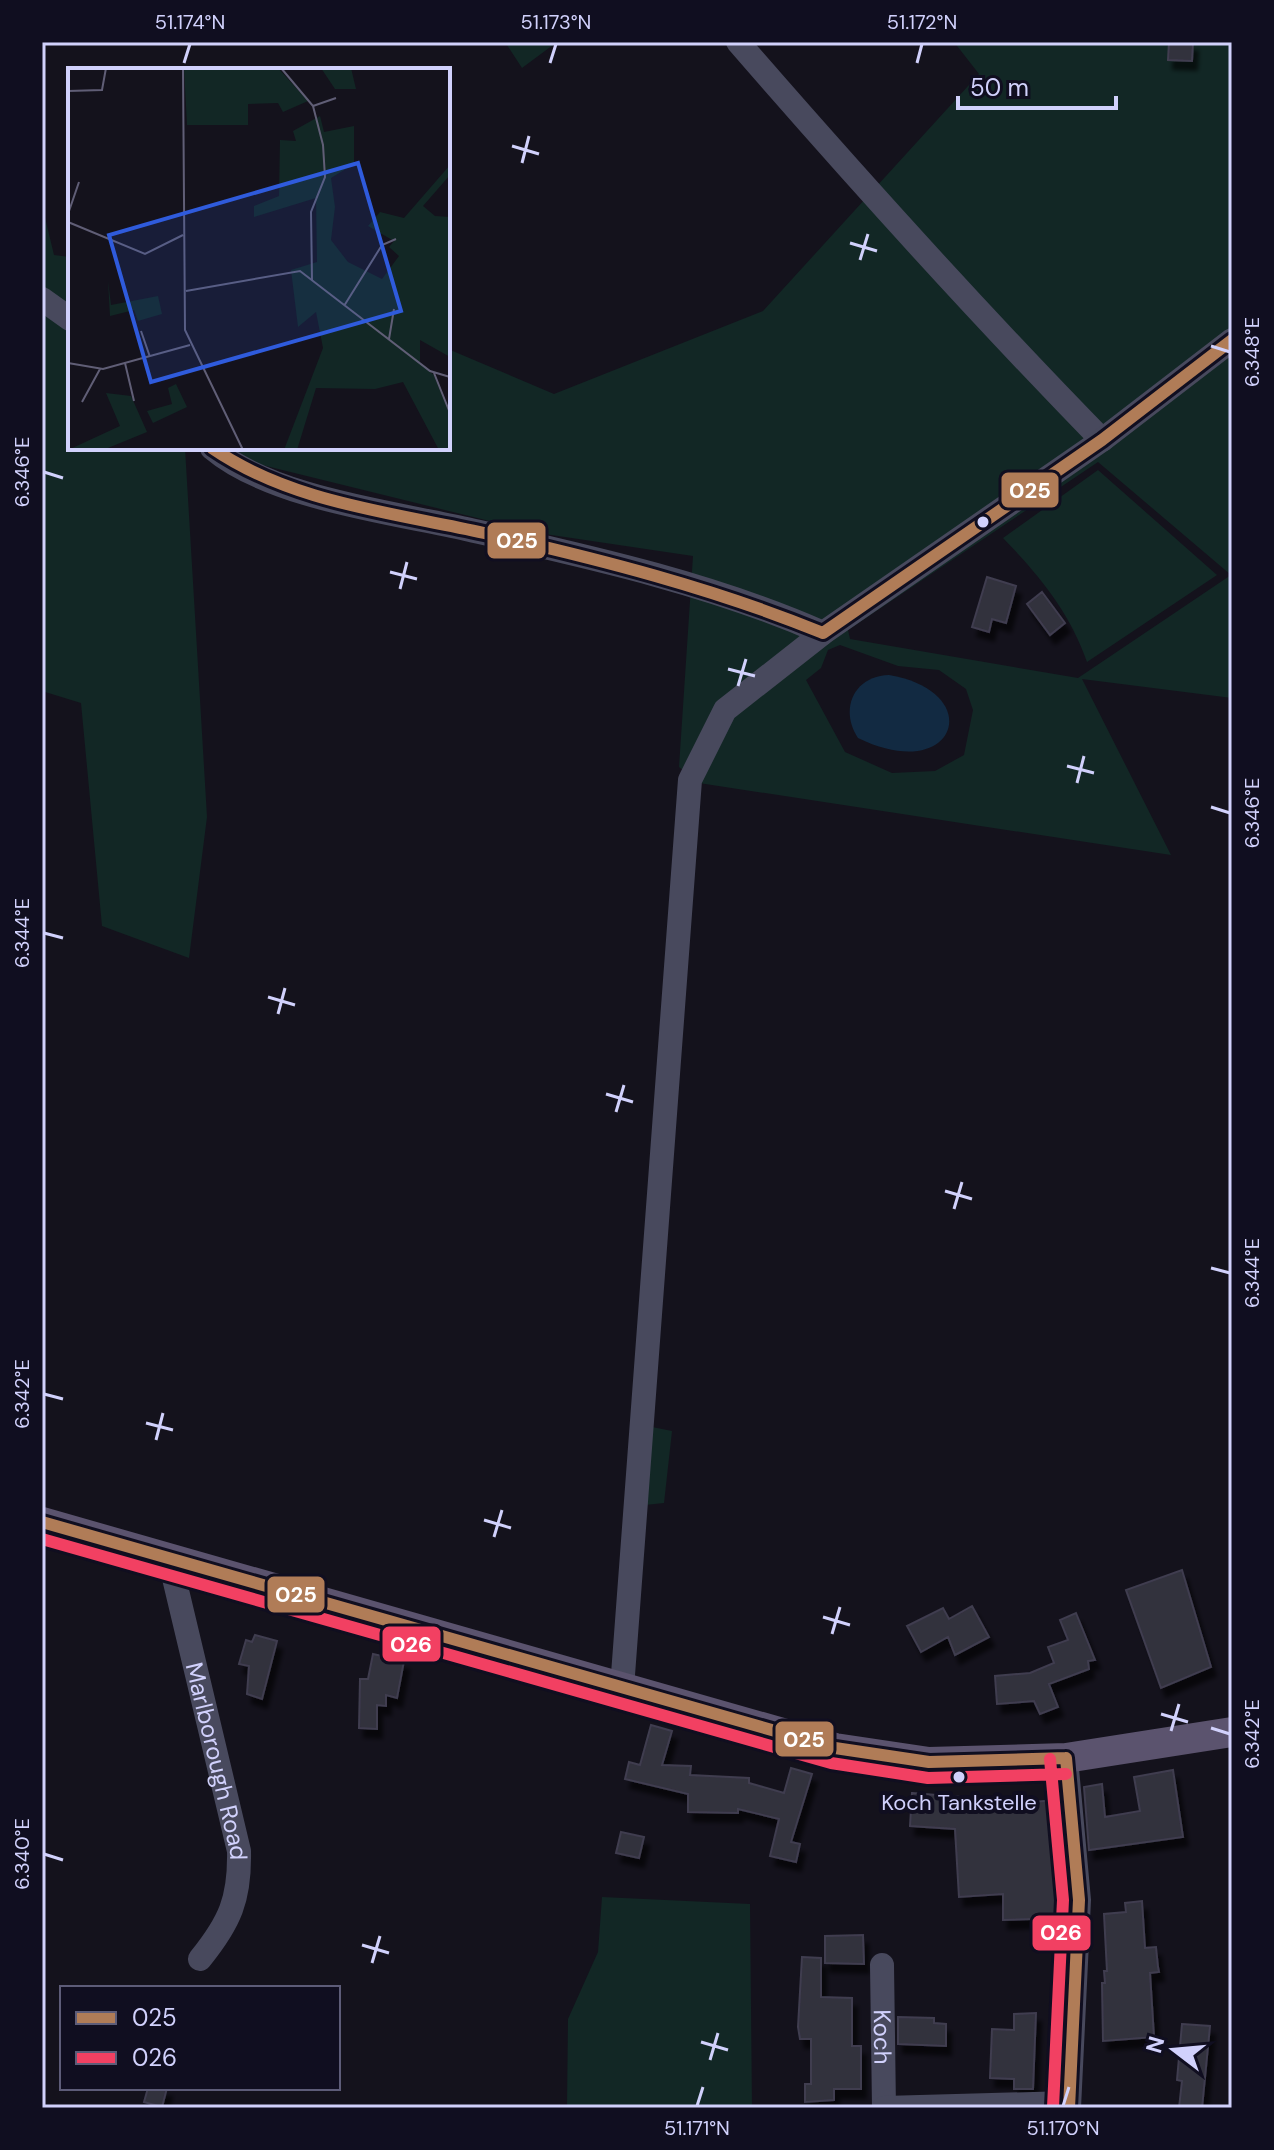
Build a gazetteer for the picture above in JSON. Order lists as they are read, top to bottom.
{
  "streets": {
    "street": ["Marlborough Road", "Koch"]
  },
  "places": ["Koch Tankstelle"],
  "lines": ["transit line 025", "transit line 026"],
  "legend": ["025", "026"],
  "scale_bar": "50 m",
  "north": "left",
  "coordinates": [
    "51.174°N",
    "51.173°N",
    "51.172°N",
    "6.348°E",
    "6.346°E",
    "6.344°E",
    "6.342°E",
    "6.340°E",
    "51.171°N",
    "51.170°N"
  ]
}
